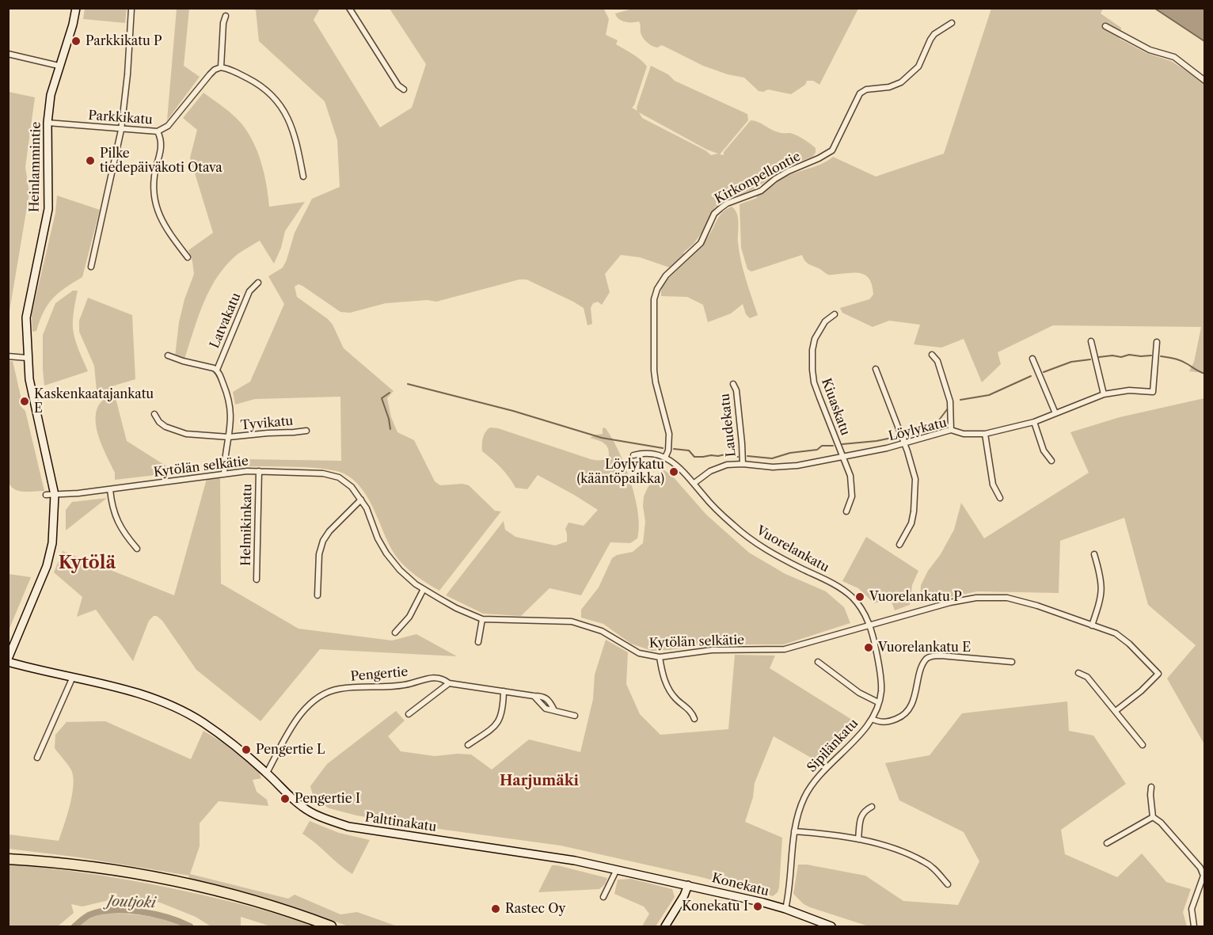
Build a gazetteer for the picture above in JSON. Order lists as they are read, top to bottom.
{
  "streets": {
    "street": [
      "Parkkikatu",
      "Heinlammintie",
      "Kirkonpellontie",
      "Latvakatu",
      "Kiuaskatu",
      "Tyvikatu",
      "Laudekatu",
      "Löylykatu",
      "Kytölän selkätie",
      "Helmikinkatu",
      "Vuorelankatu",
      "Pengertie",
      "Sipilänkatu",
      "Palttinakatu",
      "Konekatu"
    ]
  },
  "crossings": [
    ["Parkkikatu", "Heinlammintie"],
    ["Heinlammintie", "Kytölän selkätie"],
    ["Heinlammintie", "Palttinakatu"],
    ["Kirkonpellontie", "Vuorelankatu"],
    ["Kiuaskatu", "Löylykatu"],
    ["Laudekatu", "Löylykatu"],
    ["Löylykatu", "Vuorelankatu"],
    ["Kytölän selkätie", "Helmikinkatu"],
    ["Kytölän selkätie", "Vuorelankatu"],
    ["Kytölän selkätie", "Sipilänkatu"],
    ["Vuorelankatu", "Sipilänkatu"],
    ["Pengertie", "Palttinakatu"],
    ["Sipilänkatu", "Konekatu"],
    ["Palttinakatu", "Konekatu"]
  ],
  "districts": ["Kytölä", "Harjumäki"],
  "water": ["Joutjoki"],
  "places": [
    "Parkkikatu P",
    "Pilke tiedepäiväkoti Otava",
    "Kaskenkaatajankatu E",
    "Löylykatu (kääntöpaikka)",
    "Vuorelankatu P",
    "Vuorelankatu E",
    "Pengertie L",
    "Pengertie I",
    "Konekatu I",
    "Rastec Oy"
  ]
}
